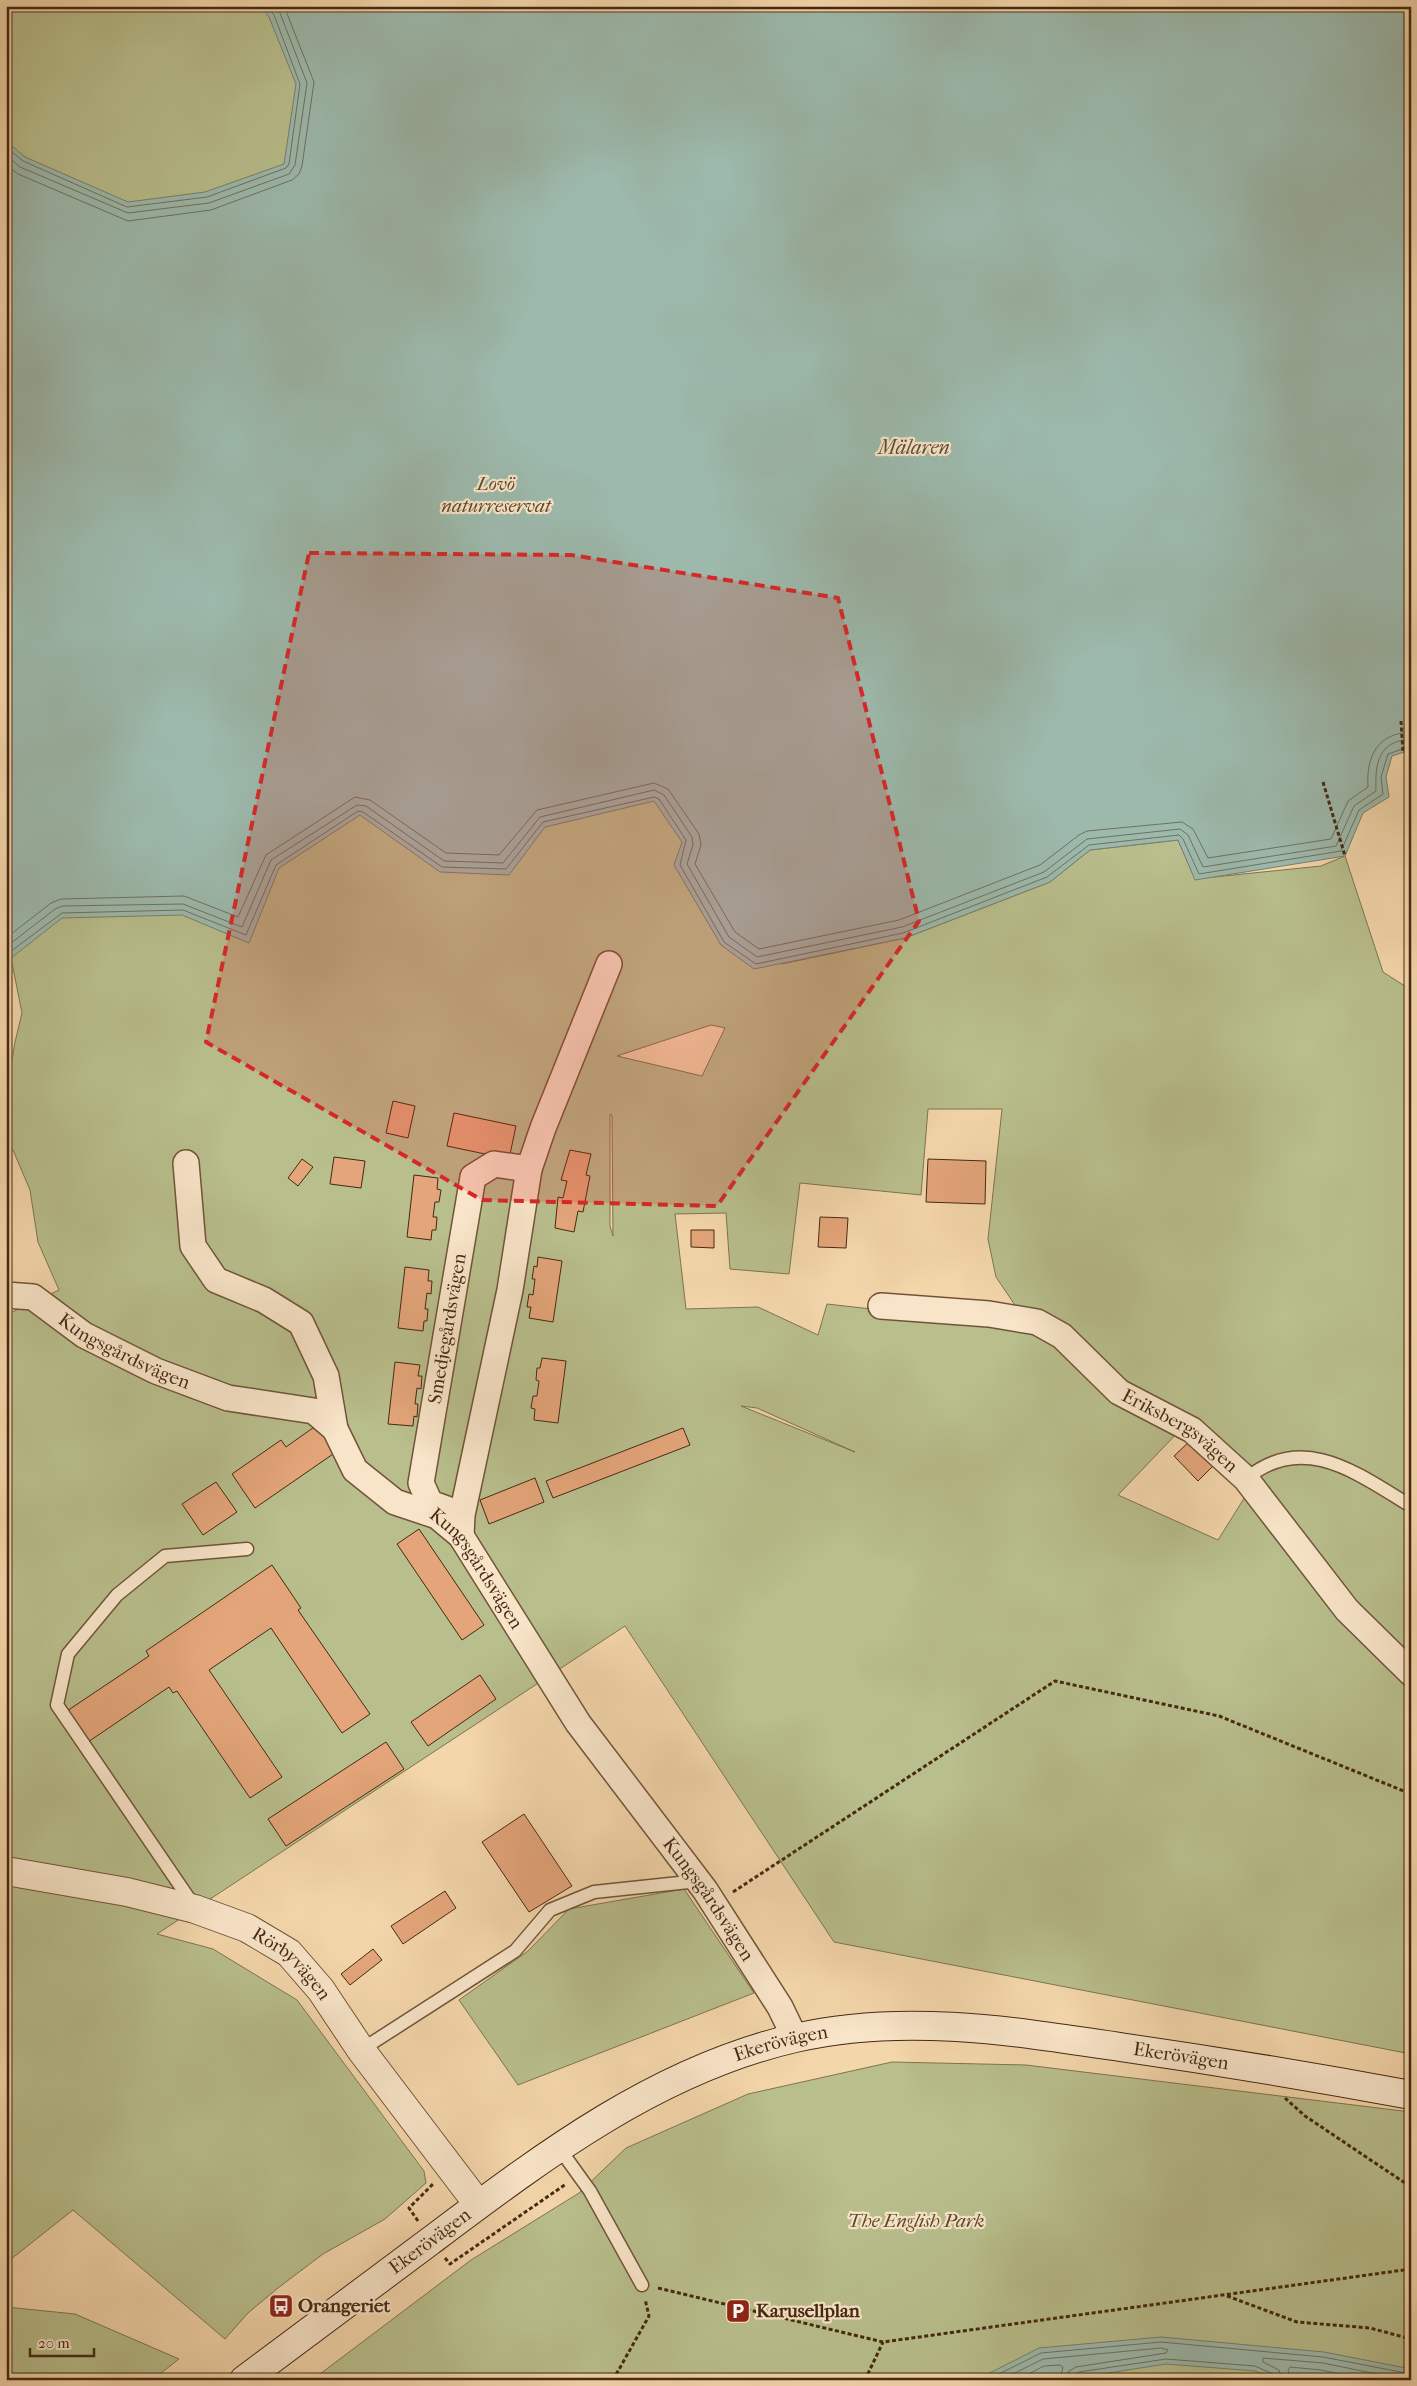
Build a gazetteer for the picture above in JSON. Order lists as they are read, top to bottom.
{
  "streets": {
    "main road": ["Rörbyvägen", "Ekerövägen"],
    "street": ["Smedjegårdsvägen", "Kungsgårdsvägen", "Eriksbergsvägen"]
  },
  "crossings": [
    ["Smedjegårdsvägen", "Kungsgårdsvägen"],
    ["Kungsgårdsvägen", "Ekerövägen"],
    ["Rörbyvägen", "Ekerövägen"]
  ],
  "water": ["Mälaren"],
  "parks": ["Lovö naturreservat", "The English Park"],
  "places": {
    "bus stop": ["Orangeriet"],
    "parking": ["Karusellplan"]
  },
  "scale_bar": "20 m"
}
